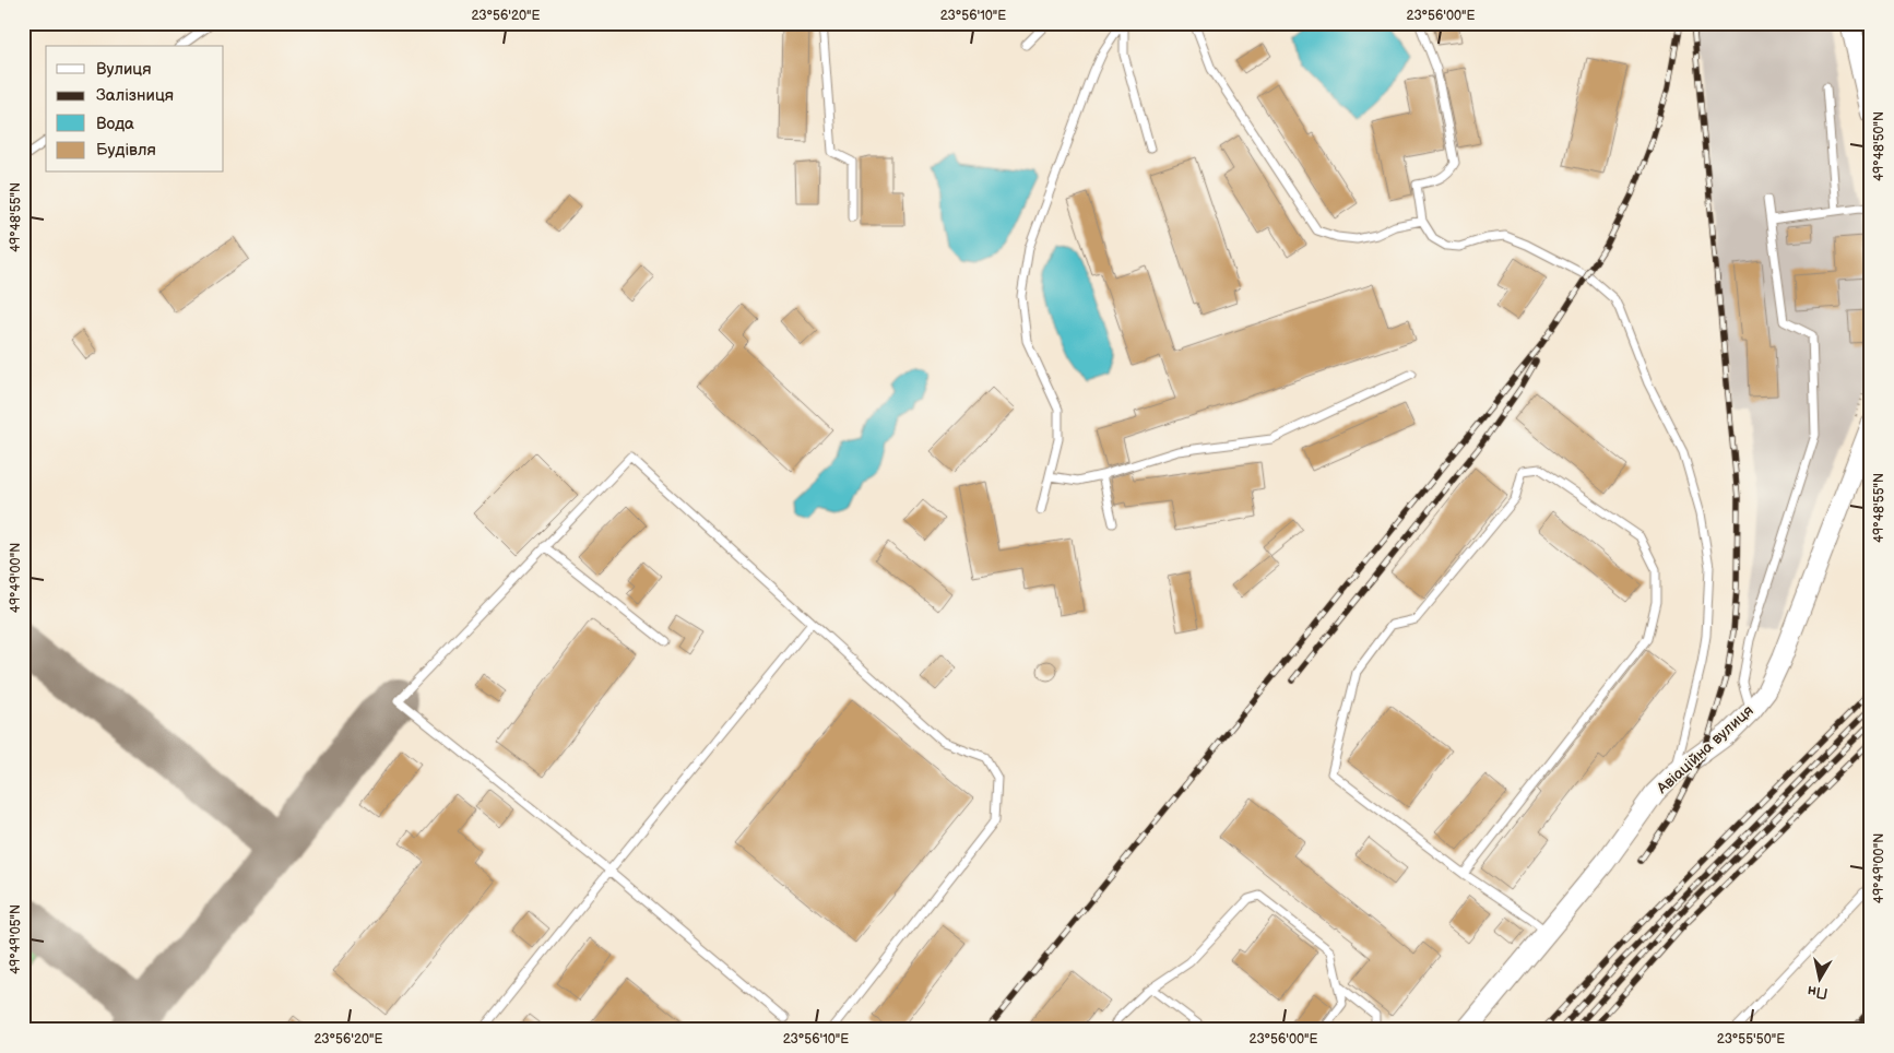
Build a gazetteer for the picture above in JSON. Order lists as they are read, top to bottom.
{
  "streets": {
    "street": ["Авіаційна вулиця"]
  },
  "legend": [
    "Вулиця",
    "Залізниця",
    "Вода",
    "Будівля"
  ],
  "north": "bottom",
  "coordinates": [
    "23°56'20\"E",
    "23°56'10\"E",
    "23°56'00\"E",
    "49°48'50\"N",
    "49°48'55\"N",
    "49°49'00\"N",
    "49°49'05\"N",
    "23°55'50\"E"
  ]
}
